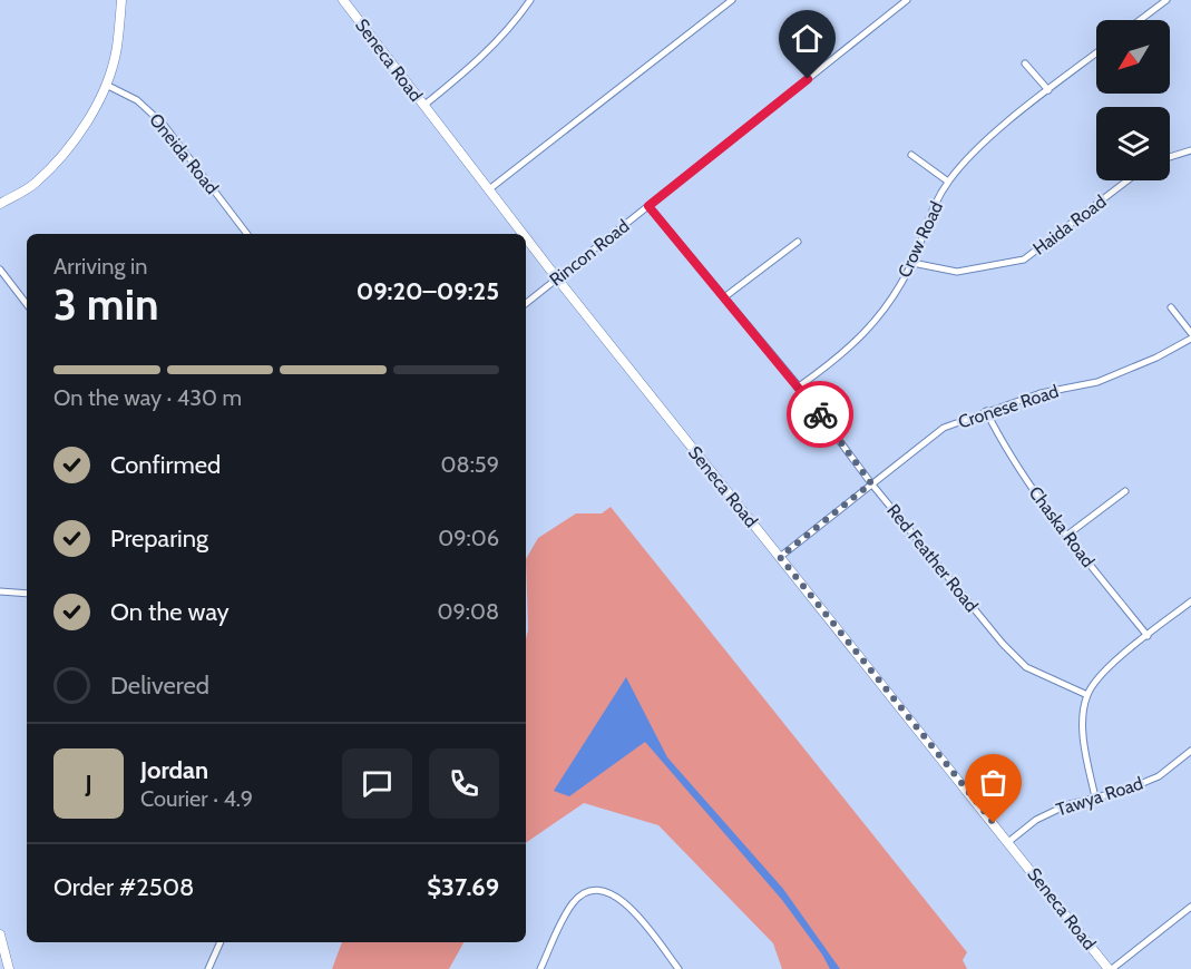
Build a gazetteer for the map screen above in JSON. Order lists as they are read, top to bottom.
{
  "streets": {
    "street": [
      "Seneca Road",
      "Oneida Road",
      "Haida Road",
      "Crow Road",
      "Rincon Road",
      "Cronese Road",
      "Chaska Road",
      "Red Feather Road",
      "Tawya Road"
    ]
  },
  "crossings": [
    ["Seneca Road", "Rincon Road"],
    ["Seneca Road", "Cronese Road"],
    ["Seneca Road", "Tawya Road"],
    ["Haida Road", "Crow Road"],
    ["Crow Road", "Red Feather Road"],
    ["Rincon Road", "Red Feather Road"],
    ["Cronese Road", "Chaska Road"],
    ["Cronese Road", "Red Feather Road"]
  ],
  "north": "bottom left",
  "page": {
    "heading": ["3 min", "Arriving in", "09:20–09:25"],
    "panel": [
      "Jordan",
      "Courier · 4.9",
      "Order #2508",
      "$37.69"
    ],
    "bar": "On the way · 430 m",
    "list": [
      ["Confirmed", "08:59"],
      ["Preparing", "09:06"],
      ["On the way", "09:08"],
      "Delivered"
    ],
    "round": "J"
  }
}
